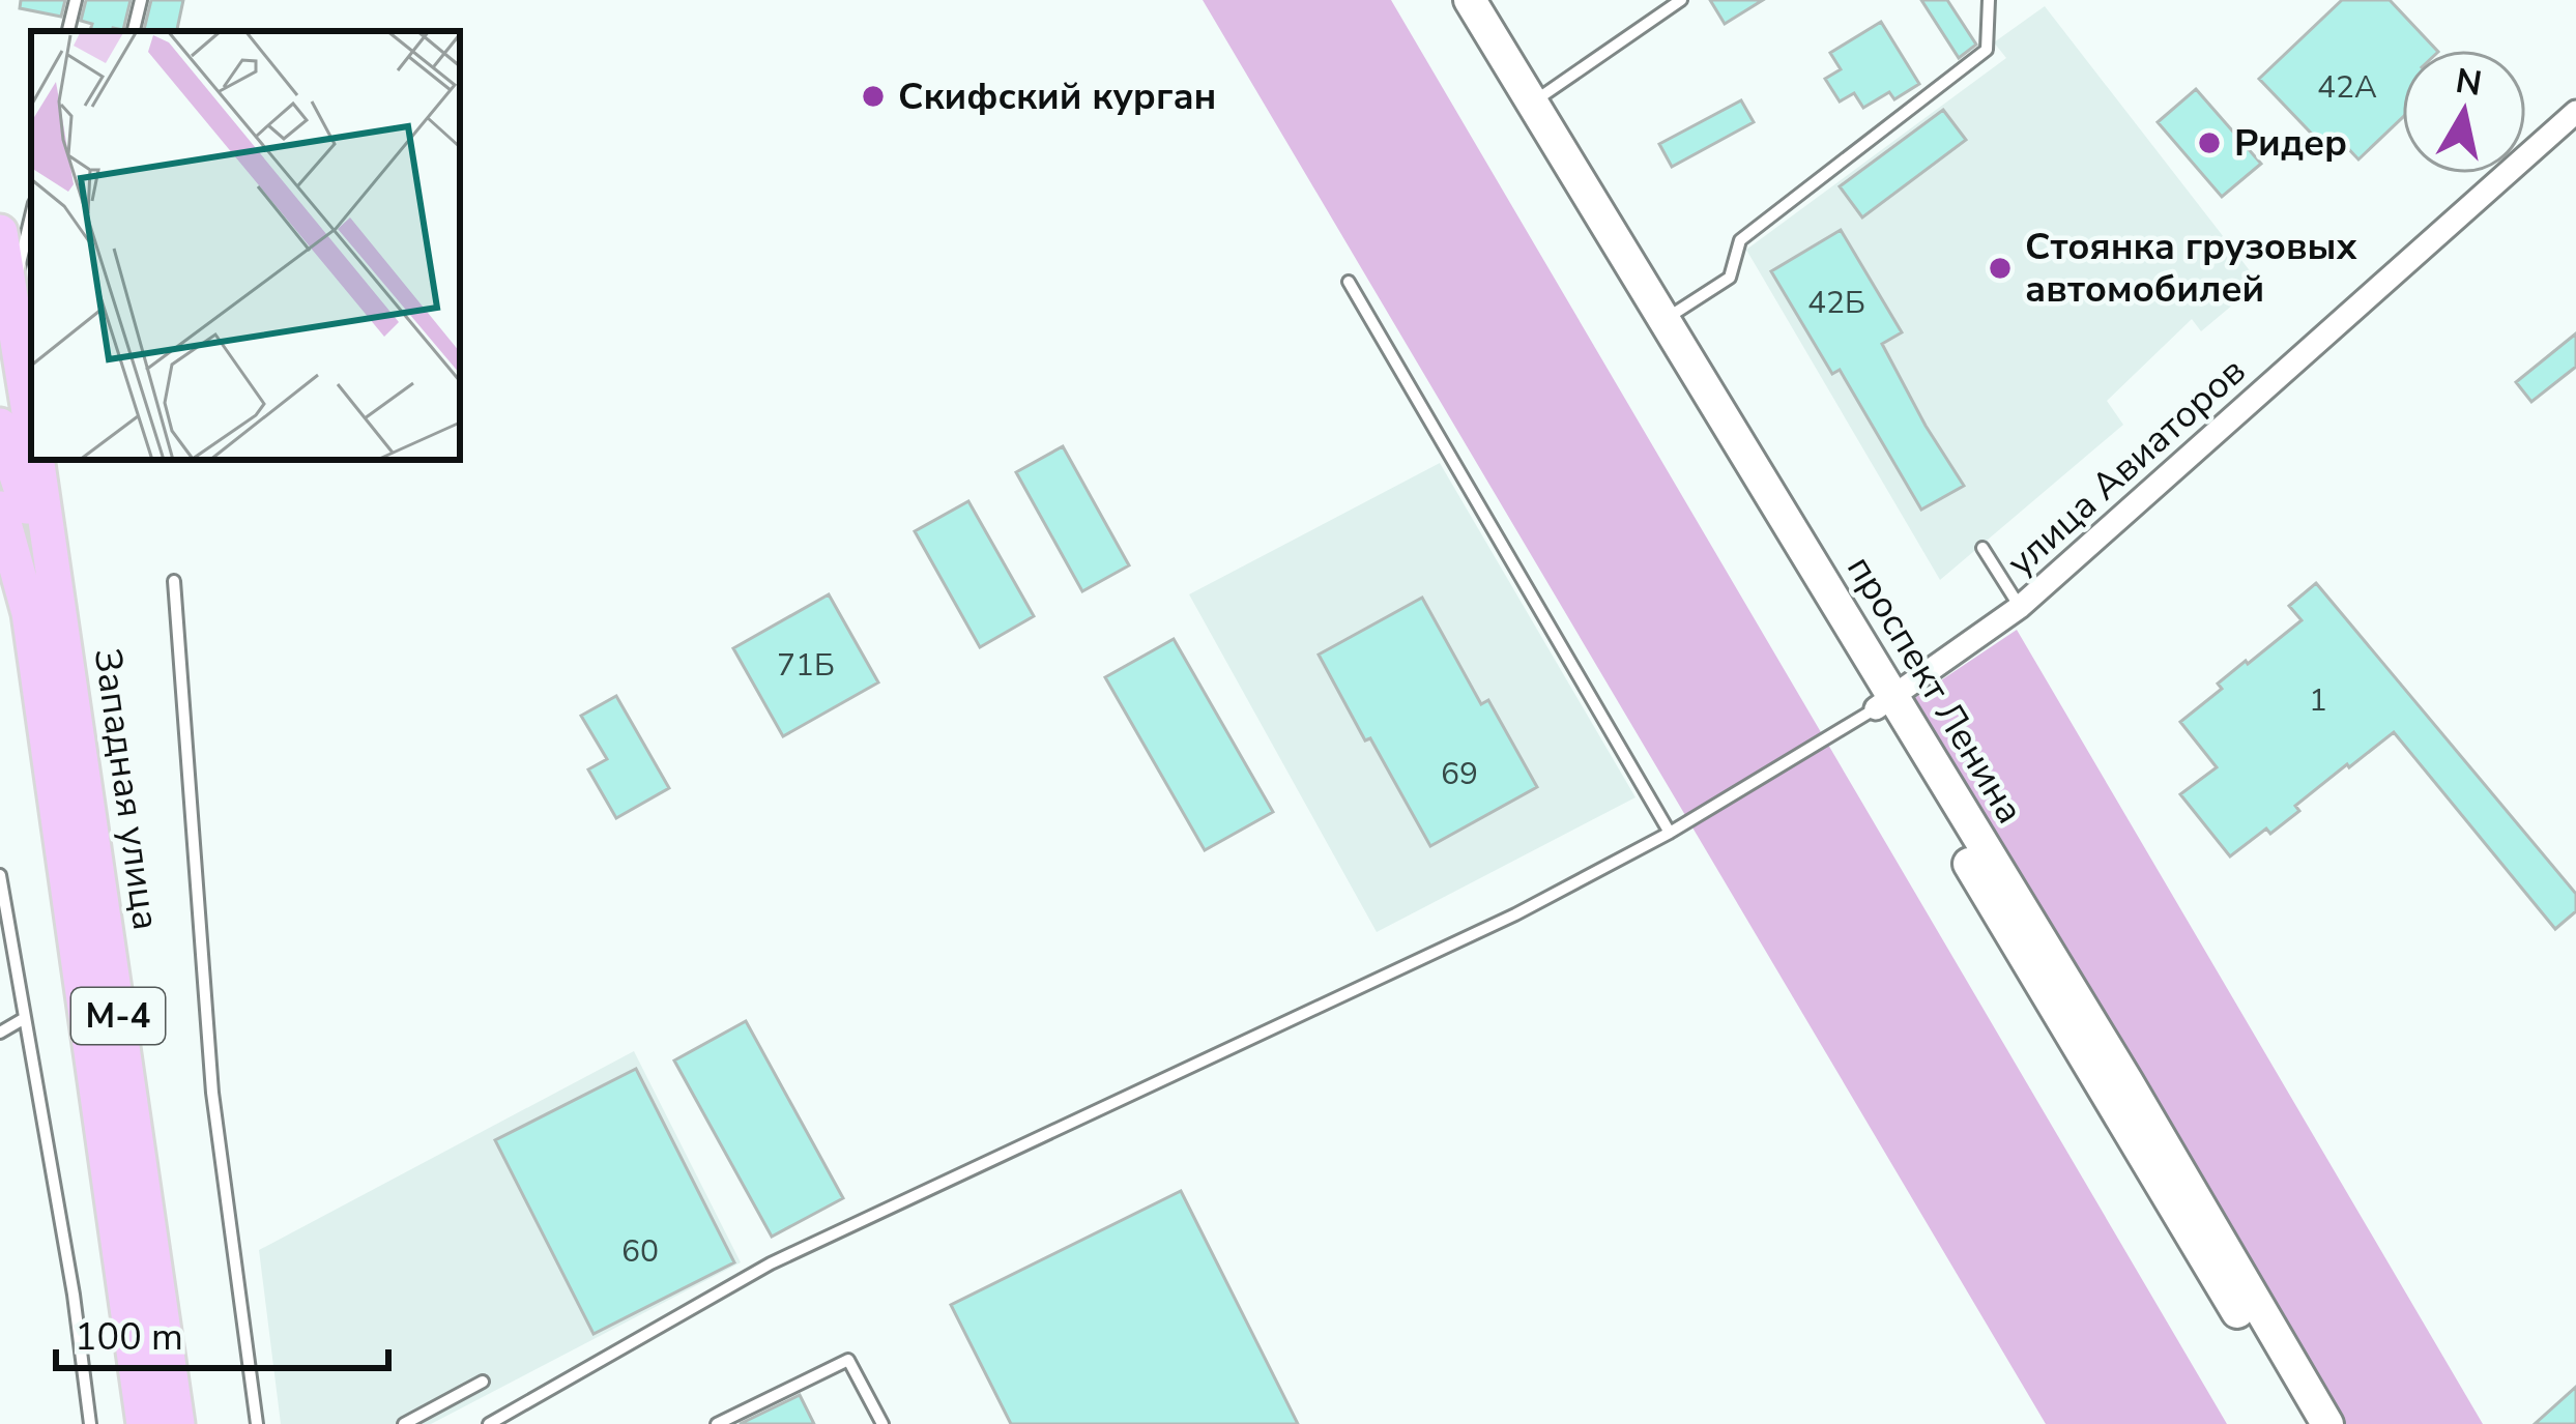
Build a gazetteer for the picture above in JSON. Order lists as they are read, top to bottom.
{
  "streets": {
    "main road": ["проспект Ленина", "Западная улица", "М-4"],
    "street": ["улица Авиаторов"]
  },
  "crossings": [
    ["улица Авиаторов", "проспект Ленина"],
    ["Западная улица", "М-4"]
  ],
  "places": ["Скифский курган", "Ридер", "Стоянка грузовых автомобилей"],
  "house_numbers": [
    "42А",
    "42Б",
    "71Б",
    "1",
    "69",
    "60"
  ],
  "scale_bar": "100 m",
  "north": "top"
}
